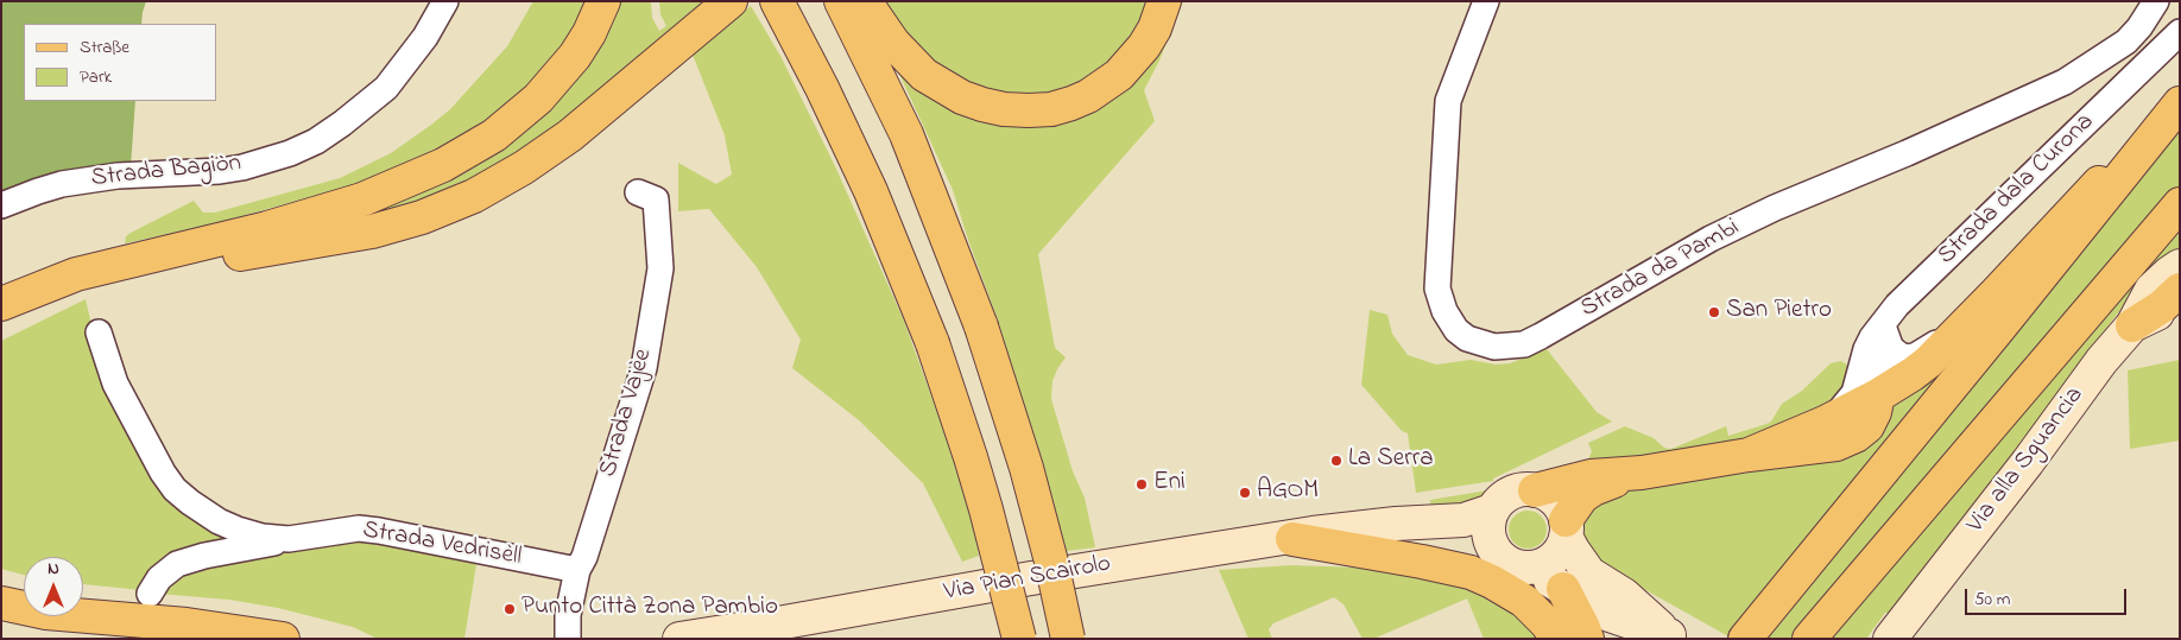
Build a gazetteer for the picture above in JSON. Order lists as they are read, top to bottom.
{
  "streets": {
    "main road": ["Via alla Sguancia", "Via Pian Scairolo"],
    "street": [
      "Strada Bagiòn",
      "Strada dala Curona",
      "Strada da Pambi",
      "Strada Vajèe",
      "Strada Vedrisèll"
    ]
  },
  "crossings": [
    ["Strada Vajèe", "Strada Vedrisèll"]
  ],
  "places": [
    "San Pietro",
    "La Serra",
    "Eni",
    "AGOM",
    "Punto Città Zona Pambio"
  ],
  "legend": ["Straße", "Park"],
  "scale_bar": "50 m",
  "north": "top"
}
